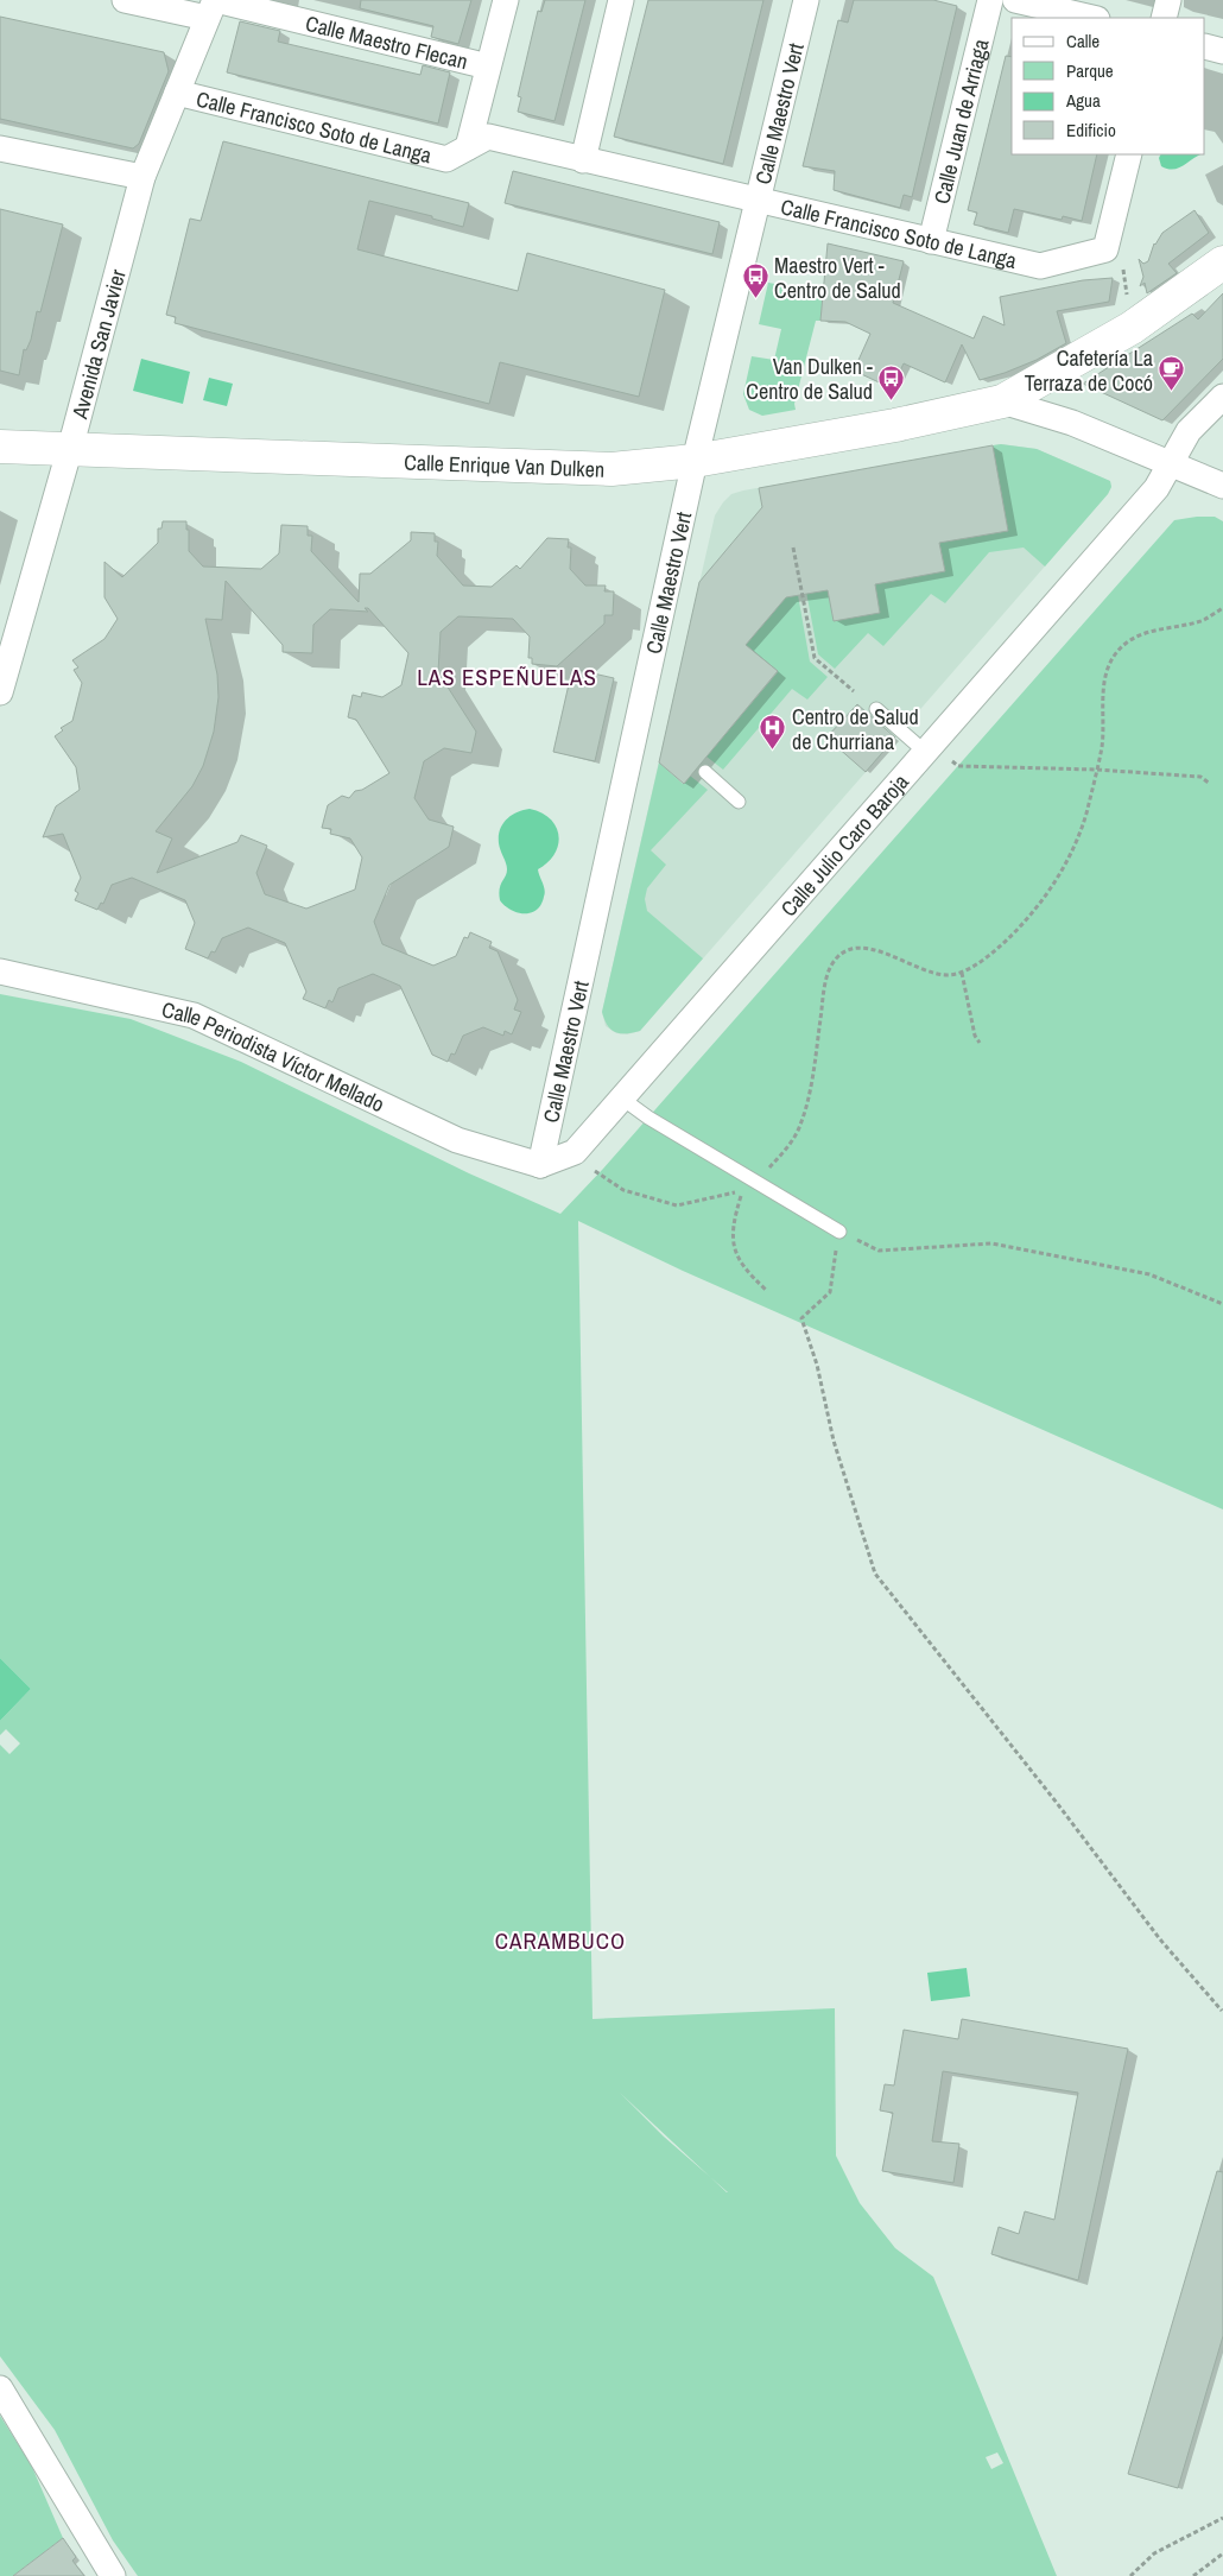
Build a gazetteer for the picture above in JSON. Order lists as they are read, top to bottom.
{
  "streets": {
    "street": [
      "Calle Maestro Flecan",
      "Calle Maestro Vert",
      "Calle Juan de Arriaga",
      "Calle Francisco Soto de Langa",
      "Avenida San Javier",
      "Calle Enrique Van Dulken",
      "Calle Julio Caro Baroja",
      "Calle Periodista Víctor Mellado"
    ]
  },
  "crossings": [
    ["Calle Maestro Flecan", "Avenida San Javier"],
    ["Calle Maestro Vert", "Calle Francisco Soto de Langa"],
    ["Calle Maestro Vert", "Calle Enrique Van Dulken"],
    ["Calle Maestro Vert", "Calle Julio Caro Baroja"],
    ["Calle Maestro Vert", "Calle Periodista Víctor Mellado"],
    ["Calle Juan de Arriaga", "Calle Francisco Soto de Langa"],
    ["Calle Francisco Soto de Langa", "Avenida San Javier"],
    ["Avenida San Javier", "Calle Enrique Van Dulken"],
    ["Calle Julio Caro Baroja", "Calle Periodista Víctor Mellado"]
  ],
  "districts": ["LAS ESPEÑUELAS", "CARAMBUCO"],
  "places": {
    "bus stop": ["Maestro Vert - Centro de Salud", "Van Dulken - Centro de Salud"],
    "cafe": ["Cafetería La Terraza de Cocó"],
    "hospital": ["Centro de Salud de Churriana"]
  },
  "legend": [
    "Calle",
    "Parque",
    "Agua",
    "Edificio"
  ]
}
